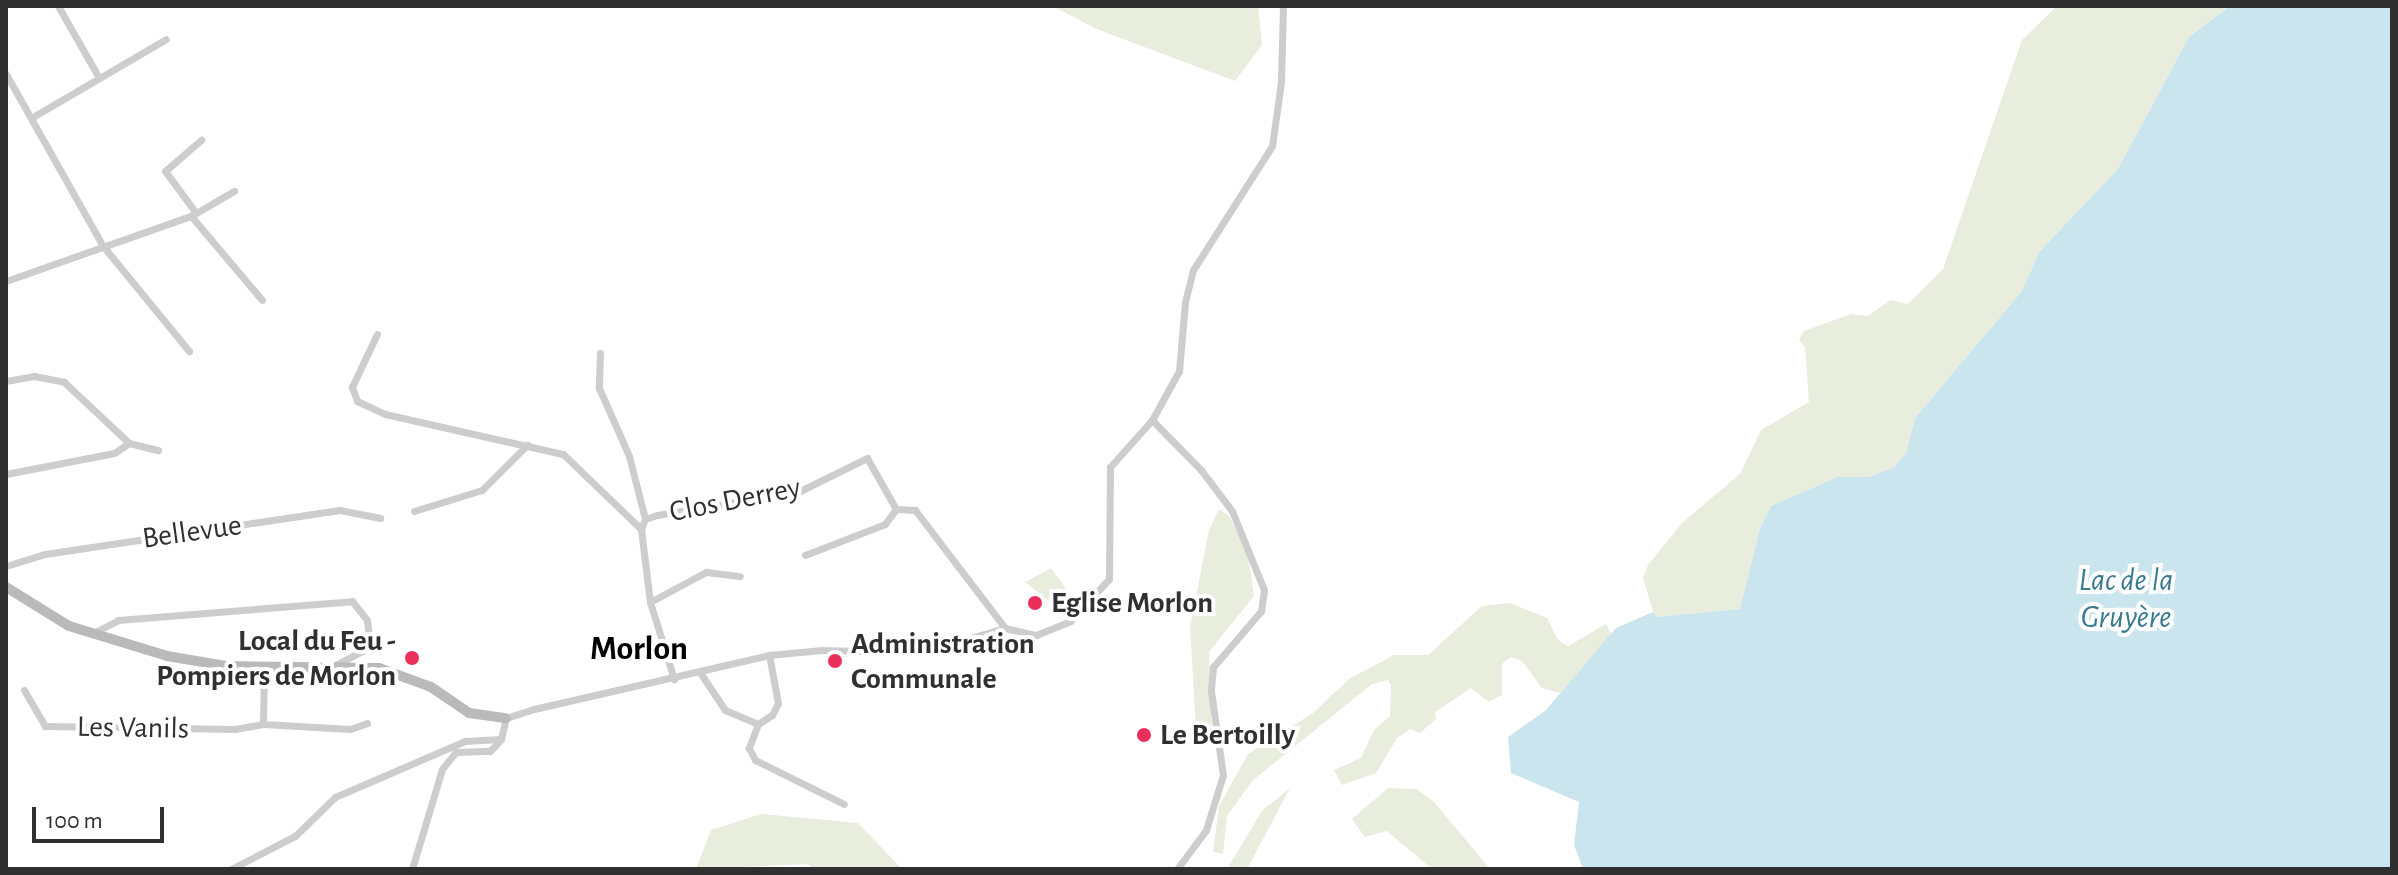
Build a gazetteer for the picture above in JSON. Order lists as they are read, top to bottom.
{
  "streets": {
    "street": ["Clos Derrey", "Bellevue", "Les Vanils"]
  },
  "districts": ["Morlon"],
  "water": ["Lac de la Gruyère"],
  "places": [
    "Eglise Morlon",
    "Local du Feu - Pompiers de Morlon",
    "Administration Communale",
    "Le Bertoilly"
  ],
  "scale_bar": "100 m"
}
